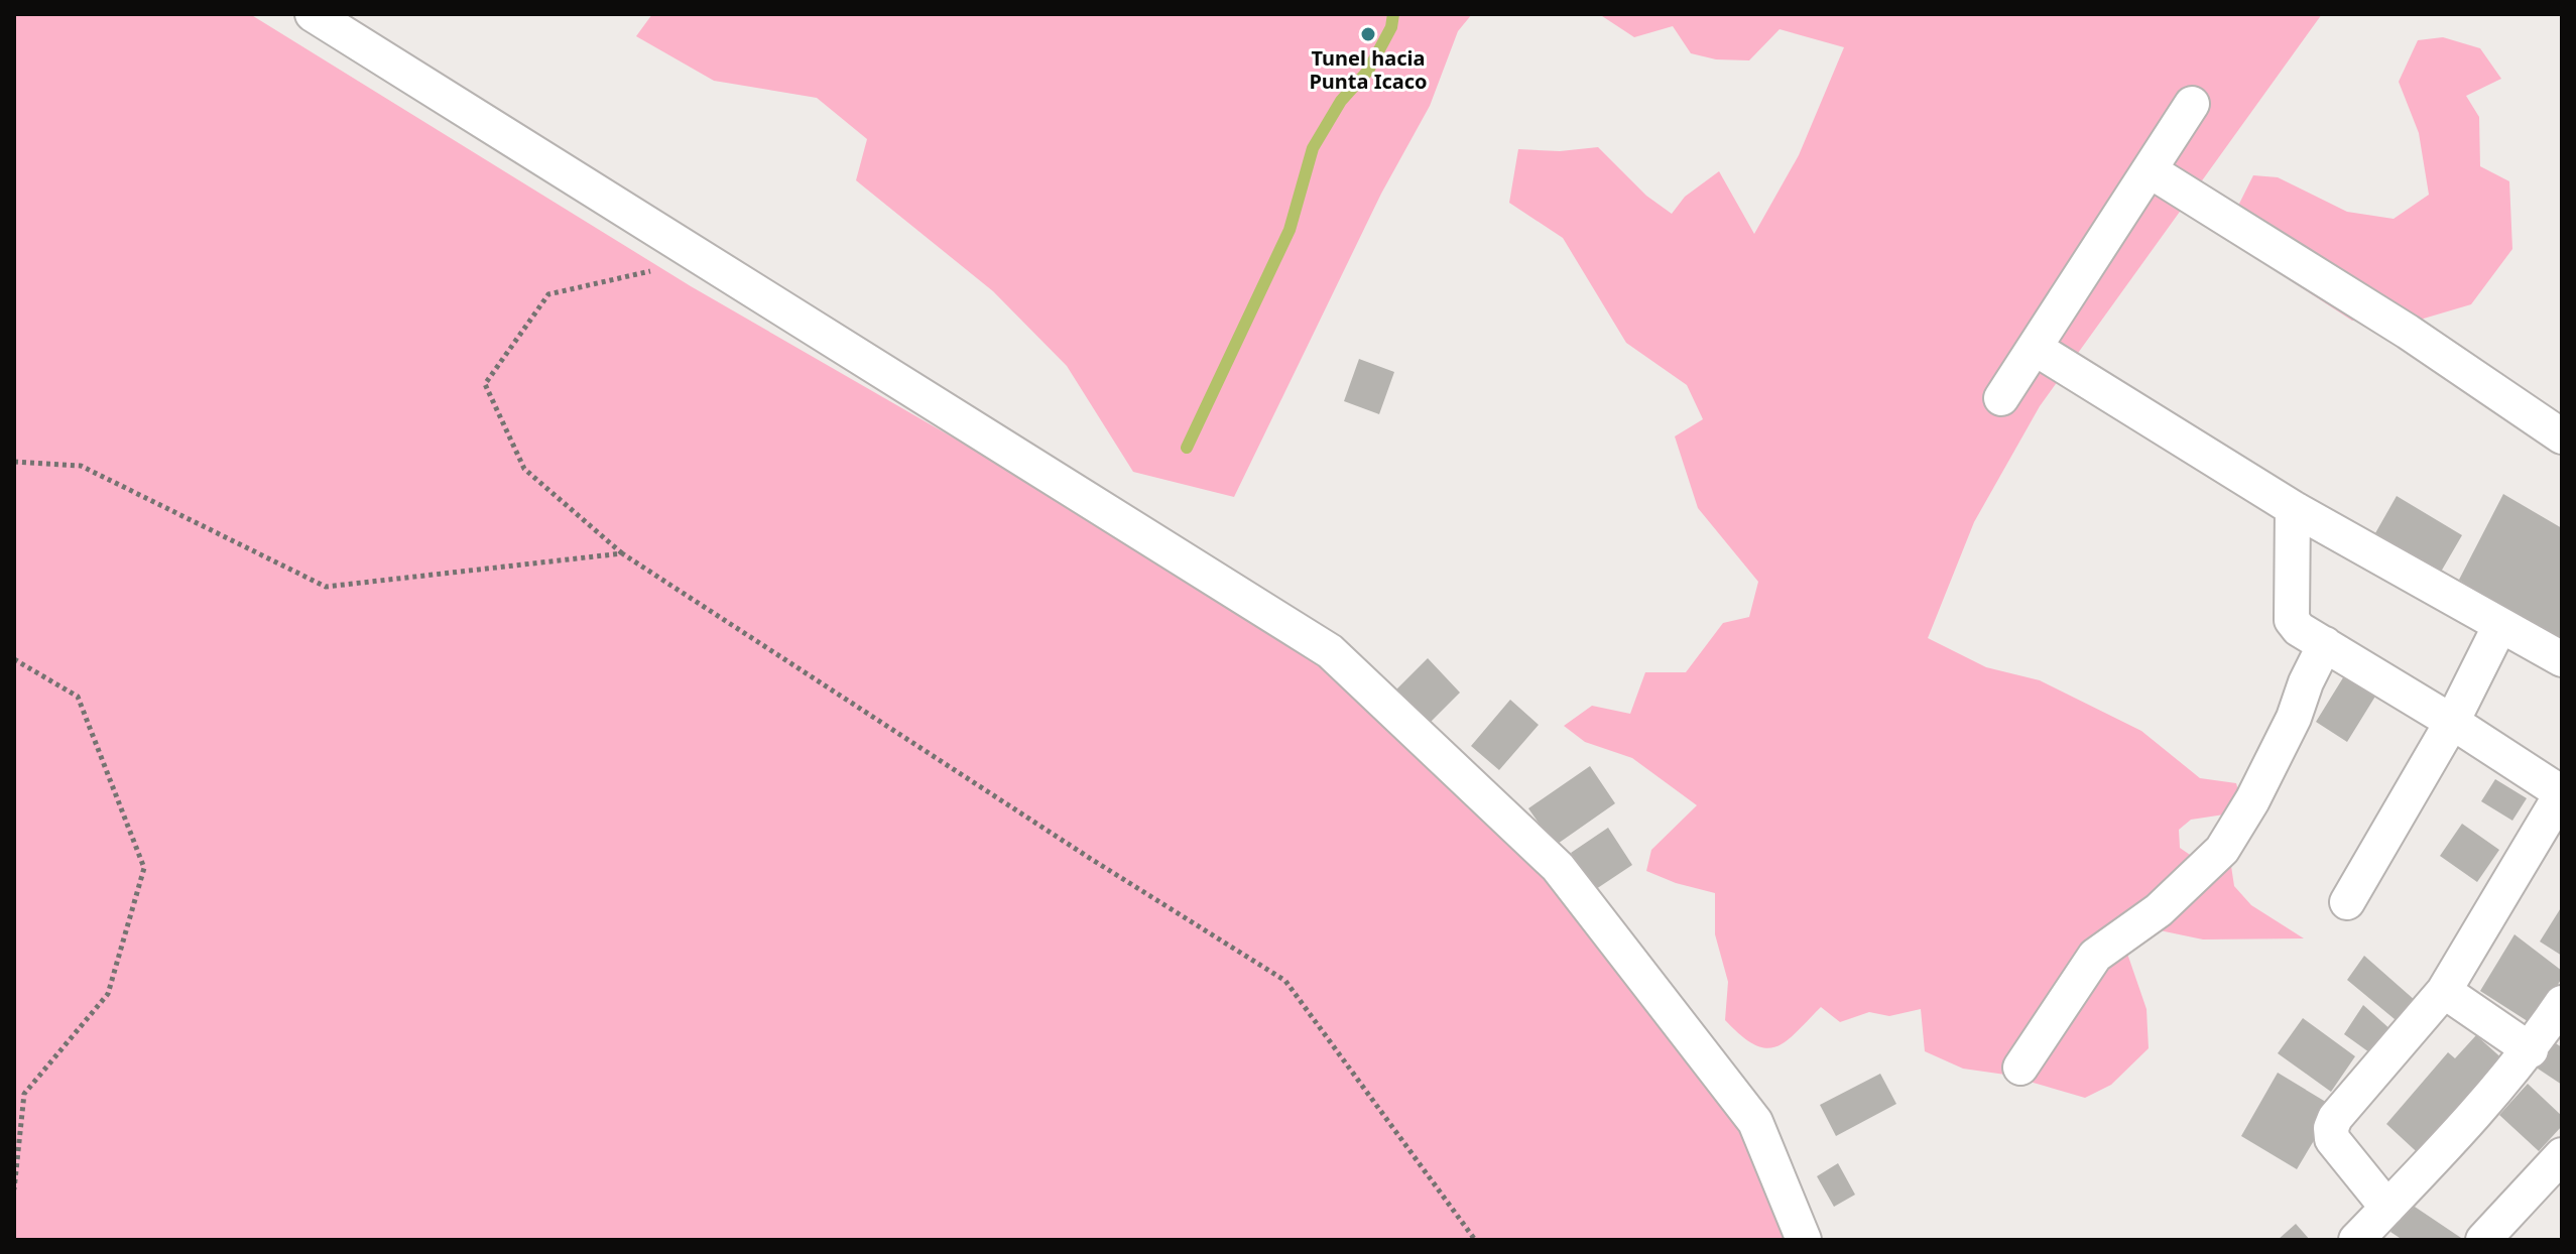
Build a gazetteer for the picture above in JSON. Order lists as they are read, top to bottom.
{
  "places": ["Tunel hacia Punta Icaco"]
}
